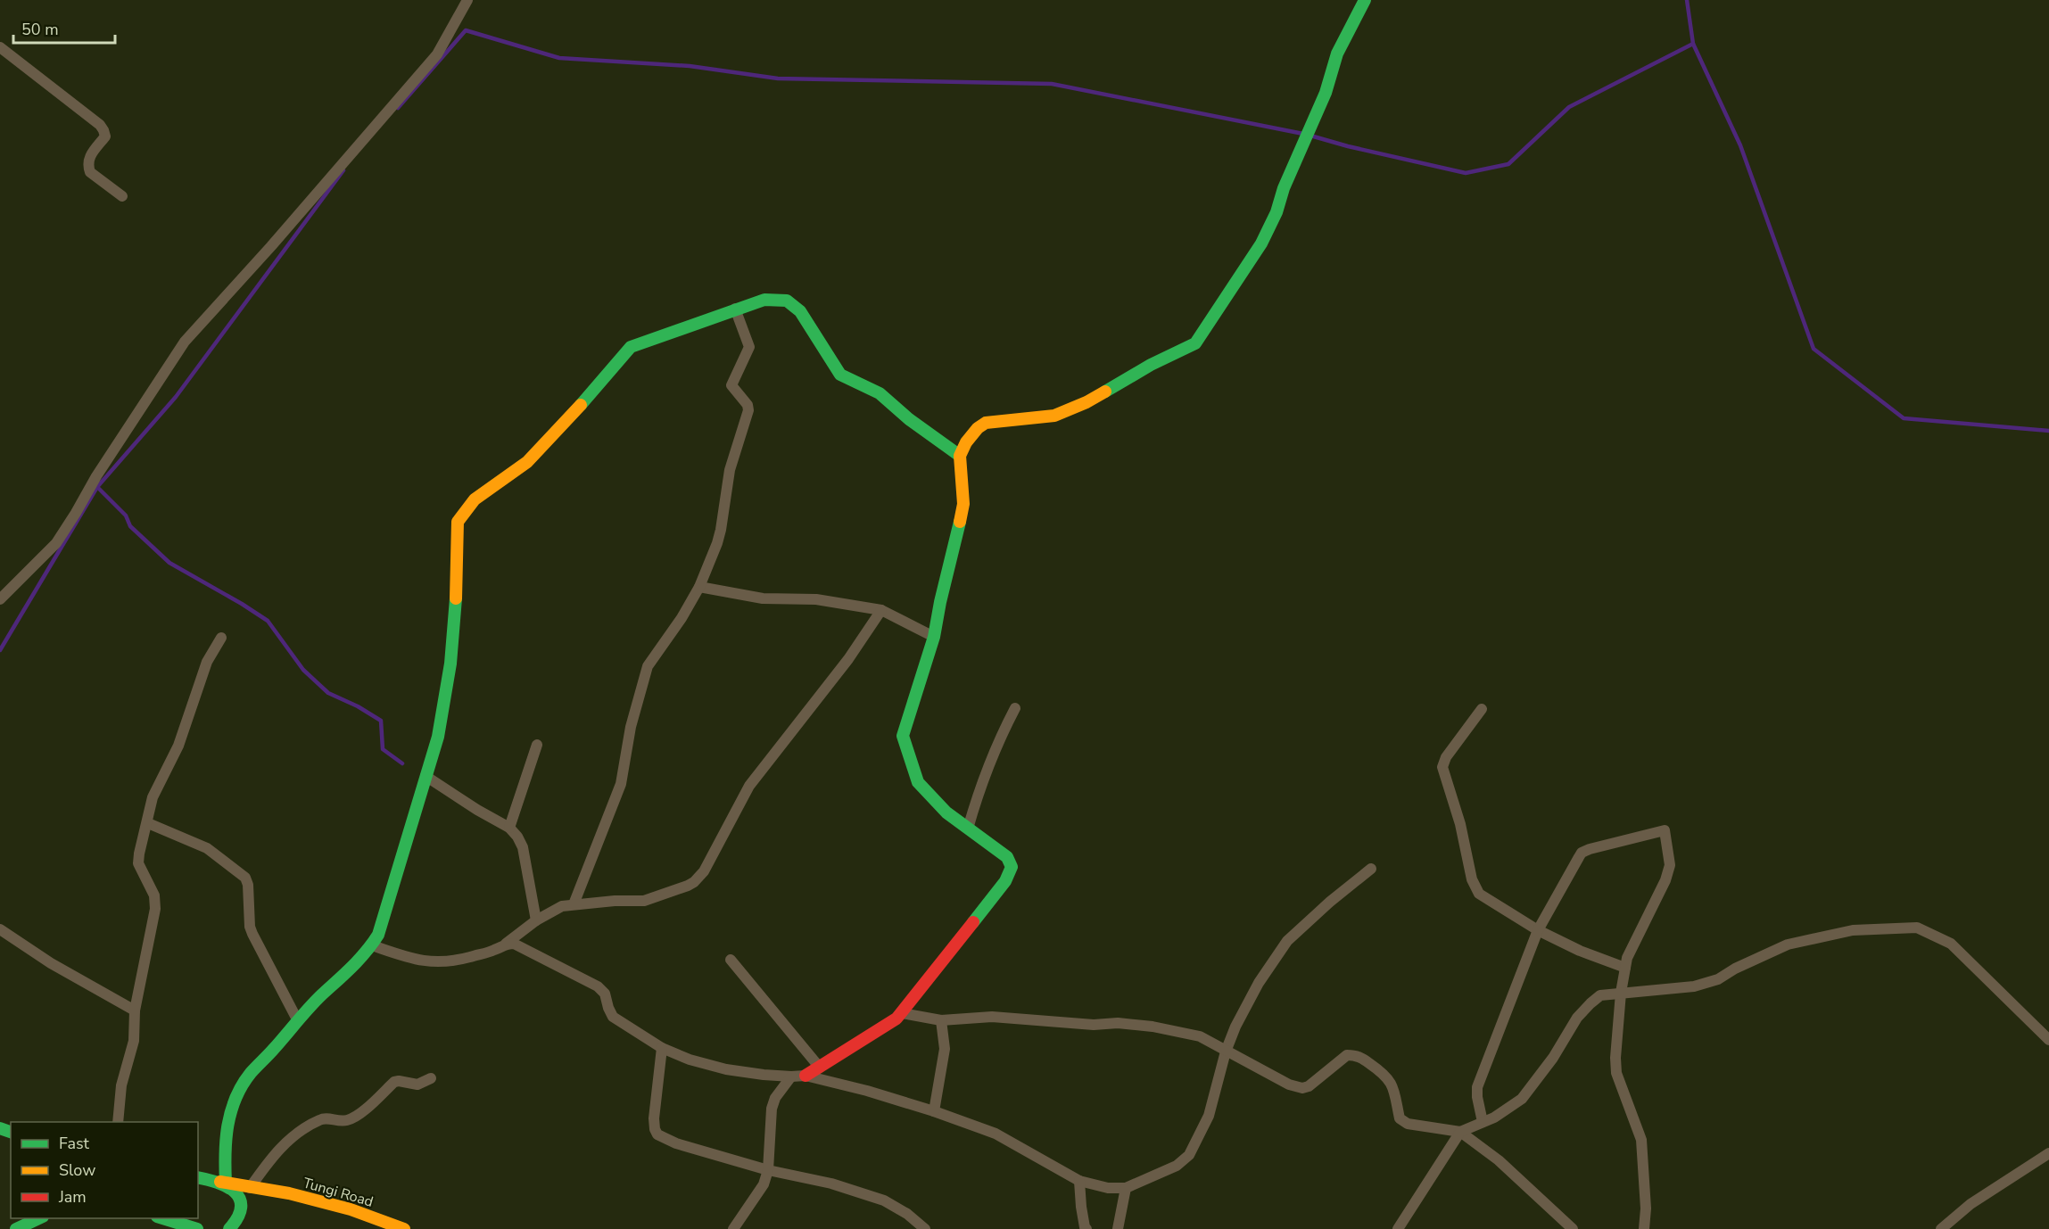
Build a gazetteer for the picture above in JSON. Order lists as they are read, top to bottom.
{
  "streets": {
    "street": ["Tungi Road"]
  },
  "legend": ["Fast", "Slow", "Jam"],
  "scale_bar": "50 m"
}
